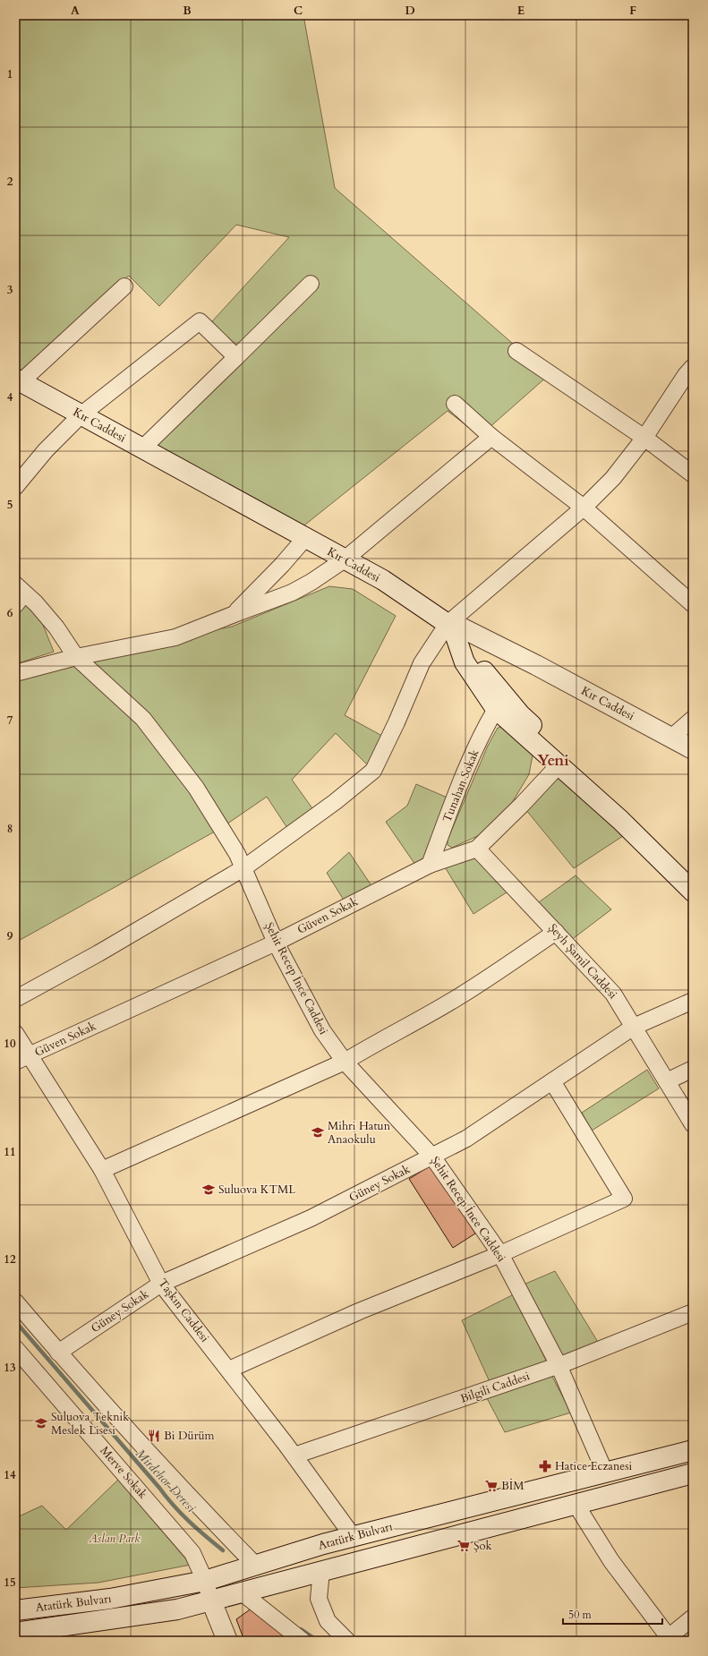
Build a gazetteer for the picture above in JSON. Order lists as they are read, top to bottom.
{
  "streets": {
    "main road": ["Kır Caddesi", "Atatürk Bulvarı"],
    "street": [
      "Tunahan Sokak",
      "Güven Sokak",
      "Şeyh Şamil Caddesi",
      "Şehit Recep İnce Caddesi",
      "Güney Sokak",
      "Taşkın Caddesi",
      "Bilgili Caddesi",
      "Merve Sokak"
    ]
  },
  "crossings": [
    ["Tunahan Sokak", "Güven Sokak"],
    ["Güven Sokak", "Şeyh Şamil Caddesi"],
    ["Güven Sokak", "Şehit Recep İnce Caddesi"],
    ["Güven Sokak", "Taşkın Caddesi"],
    ["Şeyh Şamil Caddesi", "Güney Sokak"],
    ["Şehit Recep İnce Caddesi", "Güney Sokak"],
    ["Şehit Recep İnce Caddesi", "Bilgili Caddesi"],
    ["Şehit Recep İnce Caddesi", "Atatürk Bulvarı"],
    ["Güney Sokak", "Taşkın Caddesi"],
    ["Taşkın Caddesi", "Bilgili Caddesi"],
    ["Taşkın Caddesi", "Atatürk Bulvarı"],
    ["Merve Sokak", "Atatürk Bulvarı"]
  ],
  "districts": ["Yeni"],
  "water": ["Mirdehor Deresi"],
  "parks": ["Aslan Park"],
  "places": {
    "school or university": ["Mihri Hatun Anaokulu", "Suluova KTML", "Suluova Teknik Meslek Lisesi"],
    "restaurant": ["Bi Dürüm"],
    "pharmacy": ["Hatice Eczanesi"],
    "supermarket": ["BİM", "Şok"]
  },
  "scale_bar": "50 m",
  "grid": {
    "columns": [
      "A",
      "B",
      "C",
      "D",
      "E",
      "F"
    ],
    "rows": [
      "1",
      "2",
      "3",
      "4",
      "5",
      "6",
      "7",
      "8",
      "9",
      "10",
      "11",
      "12",
      "13",
      "14",
      "15"
    ]
  }
}
